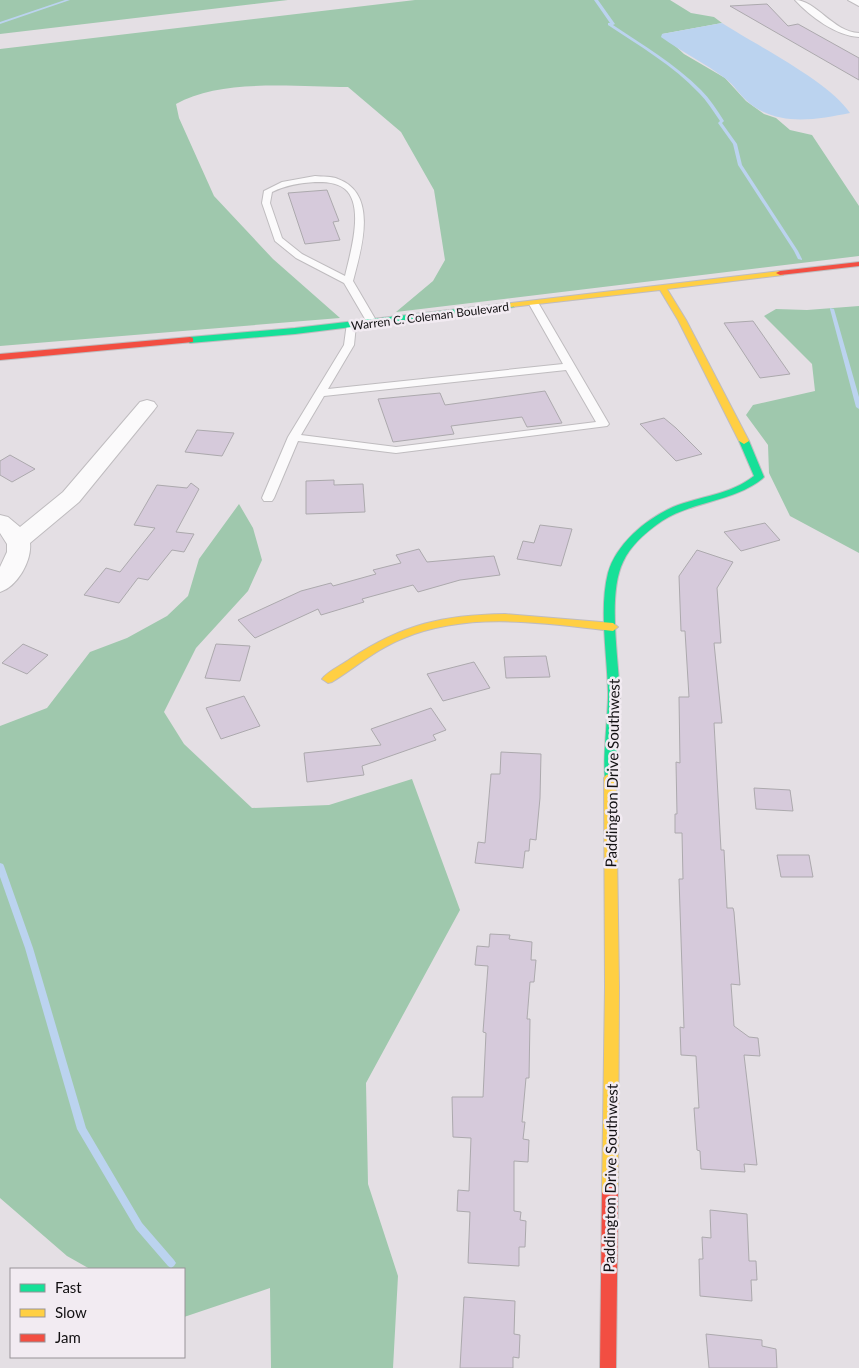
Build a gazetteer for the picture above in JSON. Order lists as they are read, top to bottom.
{
  "streets": {
    "main road": ["Warren C. Coleman Boulevard", "Paddington Drive Southwest"]
  },
  "crossings": [
    ["Warren C. Coleman Boulevard", "Paddington Drive Southwest"]
  ],
  "legend": ["Fast", "Slow", "Jam"]
}
